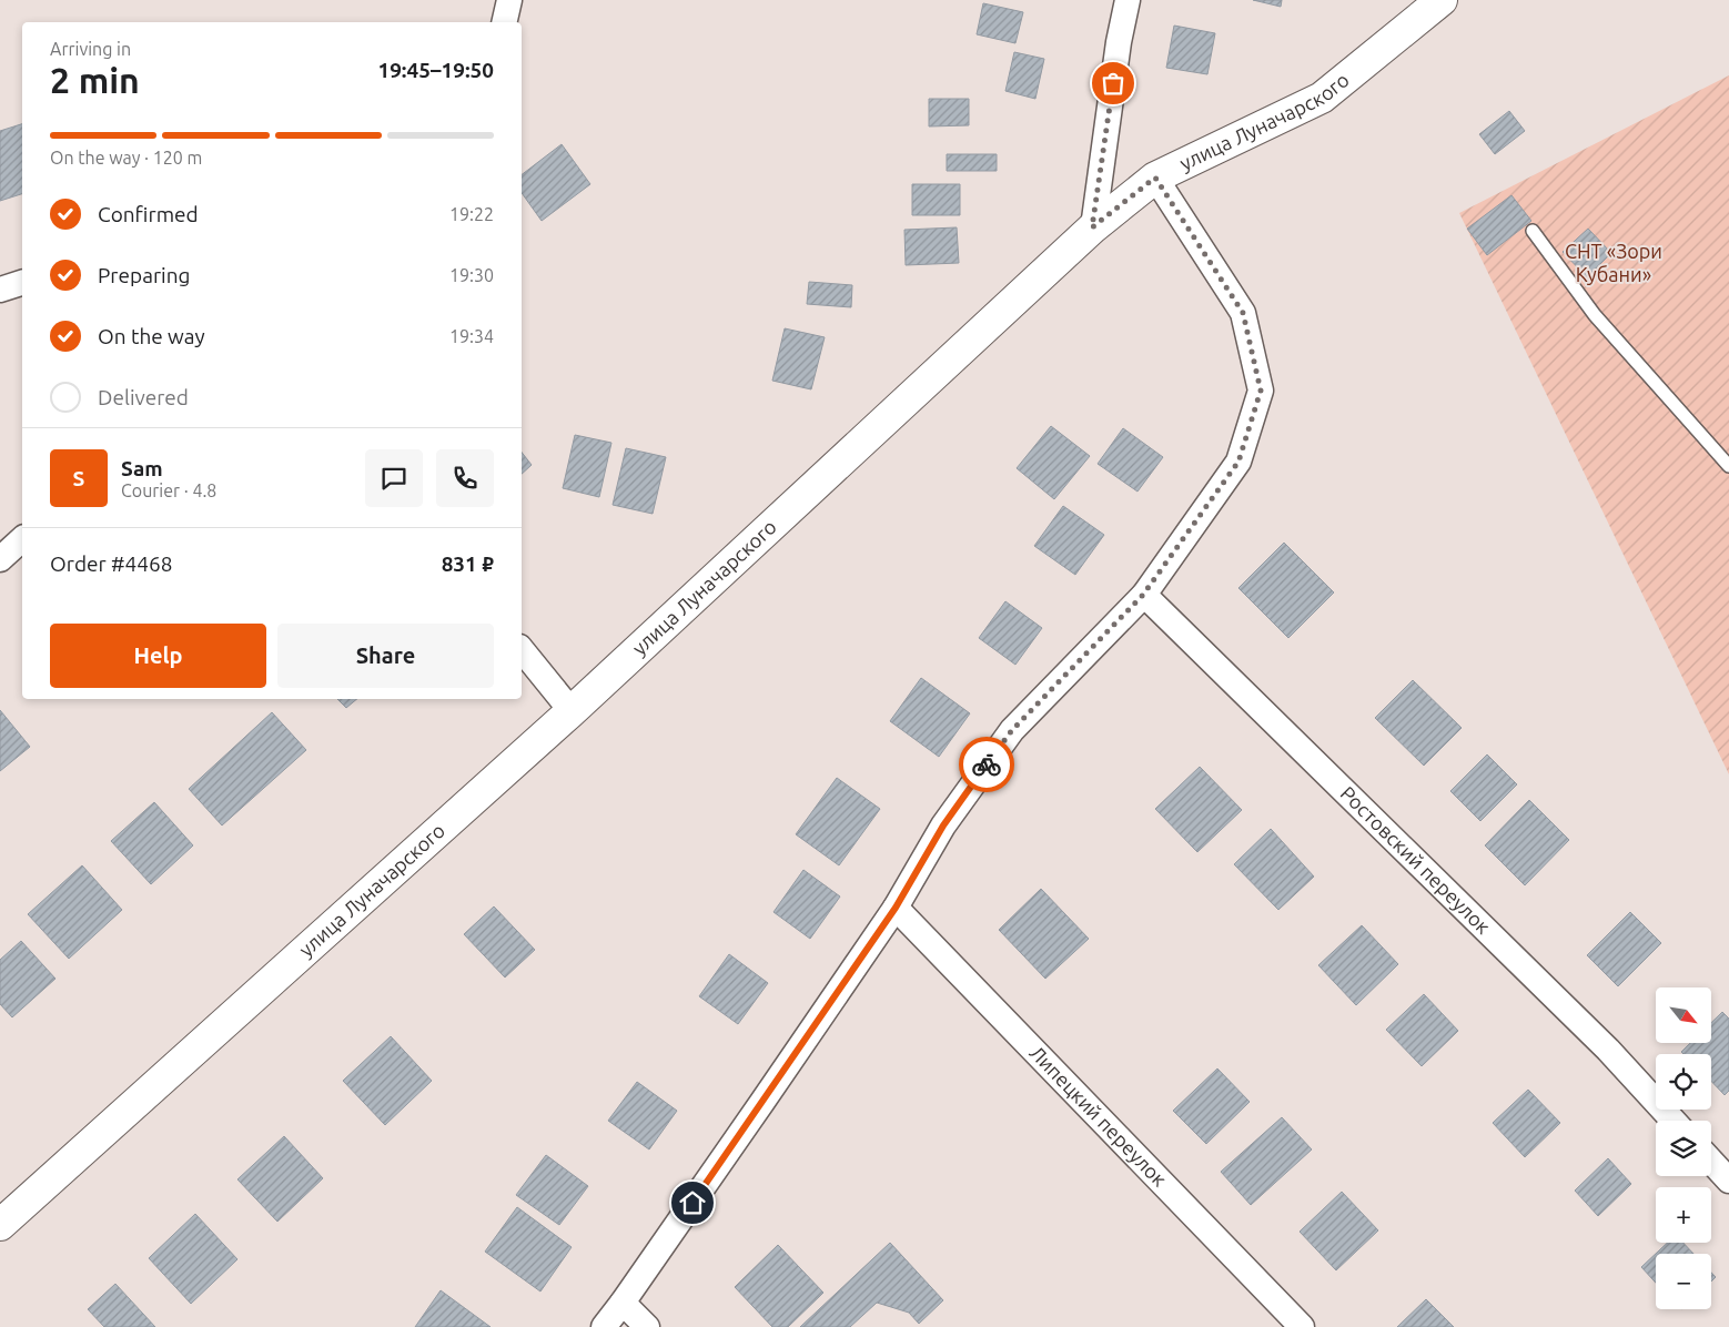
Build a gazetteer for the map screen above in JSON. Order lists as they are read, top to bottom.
{
  "streets": {
    "street": ["улица Луначарского", "Ростовский переулок", "Липецкий переулок"]
  },
  "parks": ["СНТ «Зори Кубани»"],
  "north": "bottom right",
  "page": {
    "heading": ["2 min", "Arriving in", "19:45–19:50"],
    "panel": [
      "Sam",
      "Courier · 4.8",
      "Order #4468",
      "831 ₽"
    ],
    "bar": "On the way · 120 m",
    "list": [
      ["Confirmed", "19:22"],
      ["Preparing", "19:30"],
      ["On the way", "19:34"],
      "Delivered"
    ],
    "round": "S",
    "buttons": ["Help", "Share"],
    "map_buttons": ["+", "−"]
  }
}
